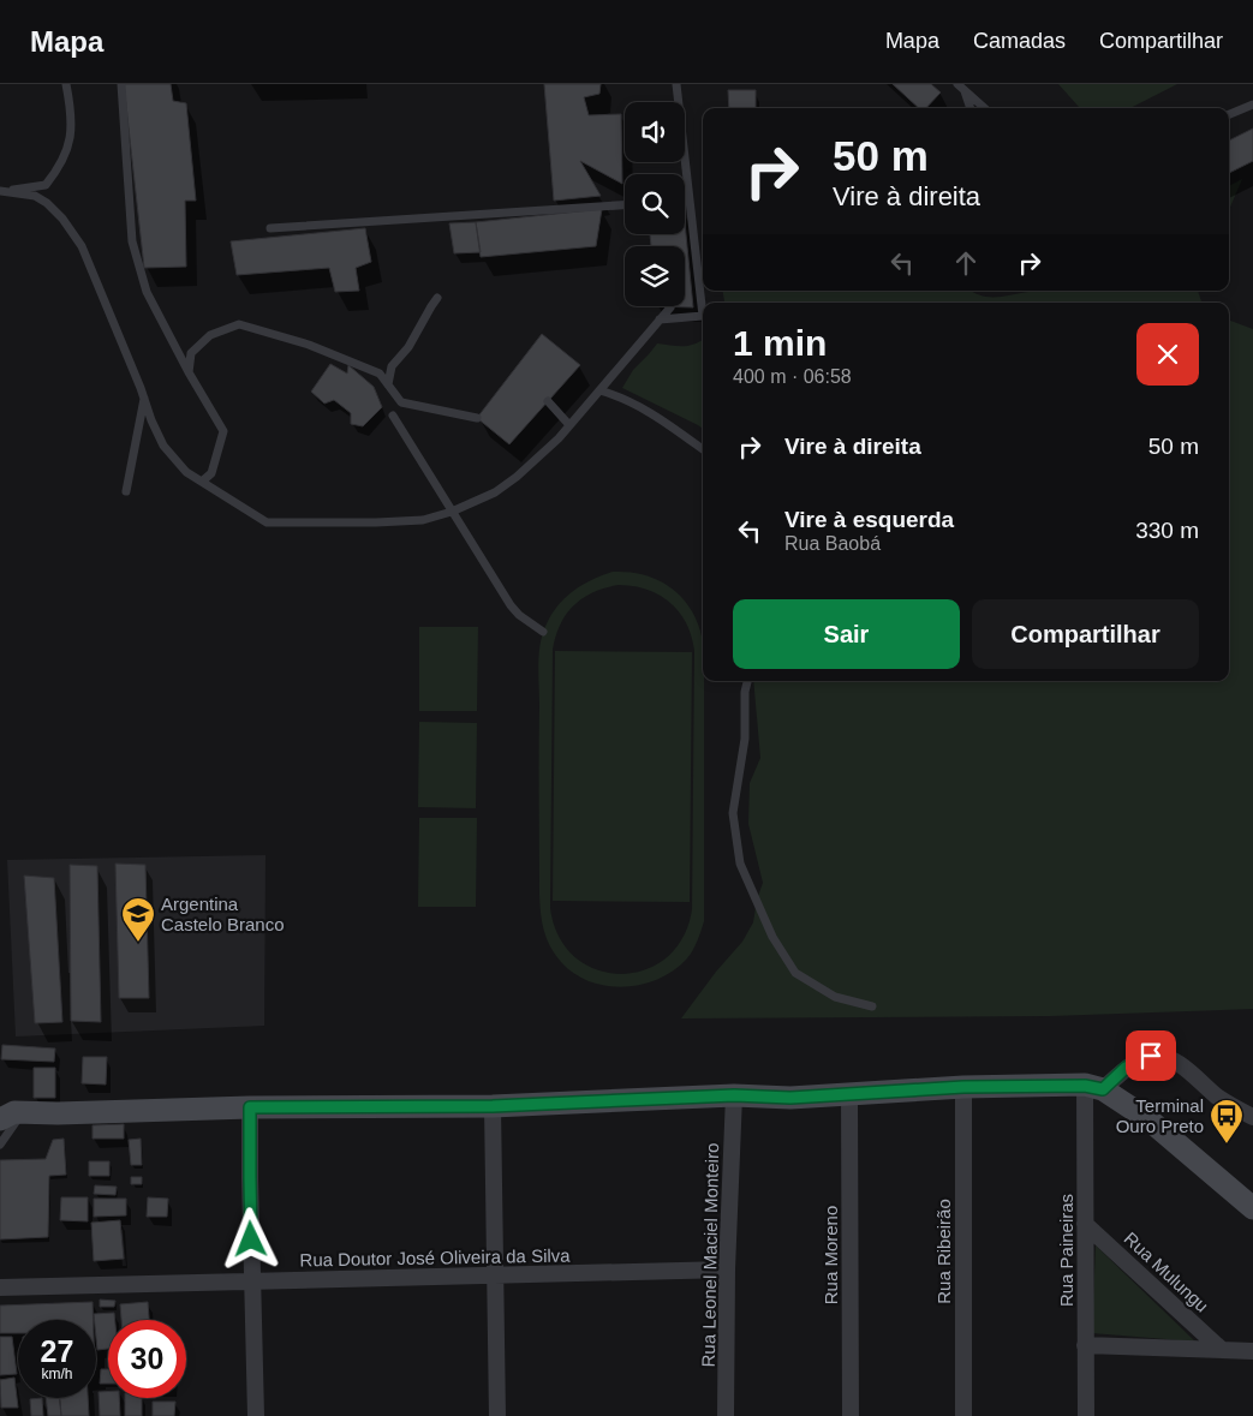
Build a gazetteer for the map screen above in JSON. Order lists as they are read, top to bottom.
{
  "streets": {
    "street": [
      "Rua Paineiras",
      "Rua Ribeirão",
      "Rua Leonel Maciel Monteiro",
      "Rua Moreno",
      "Rua Doutor José Oliveira da Silva",
      "Rua Mulungu"
    ]
  },
  "crossings": [
    ["Rua Paineiras", "Rua Mulungu"],
    ["Rua Leonel Maciel Monteiro", "Rua Doutor José Oliveira da Silva"]
  ],
  "places": {
    "school or university": ["Argentina Castelo Branco"],
    "bus stop": ["Terminal Ouro Preto"]
  },
  "page": {
    "header": "Mapa",
    "nav": ["Mapa", "Camadas", "Compartilhar"],
    "turn": ["50 m", "Vire à direita"],
    "heading": ["1 min", "400 m · 06:58"],
    "list": [
      {
        "name": "Vire à direita",
        "value": "50 m"
      },
      {
        "name": "Vire à esquerda",
        "note": "Rua Baobá",
        "value": "330 m"
      }
    ],
    "buttons": ["Sair", "Compartilhar"],
    "speed": "27 km/h",
    "limit": "30"
  }
}
